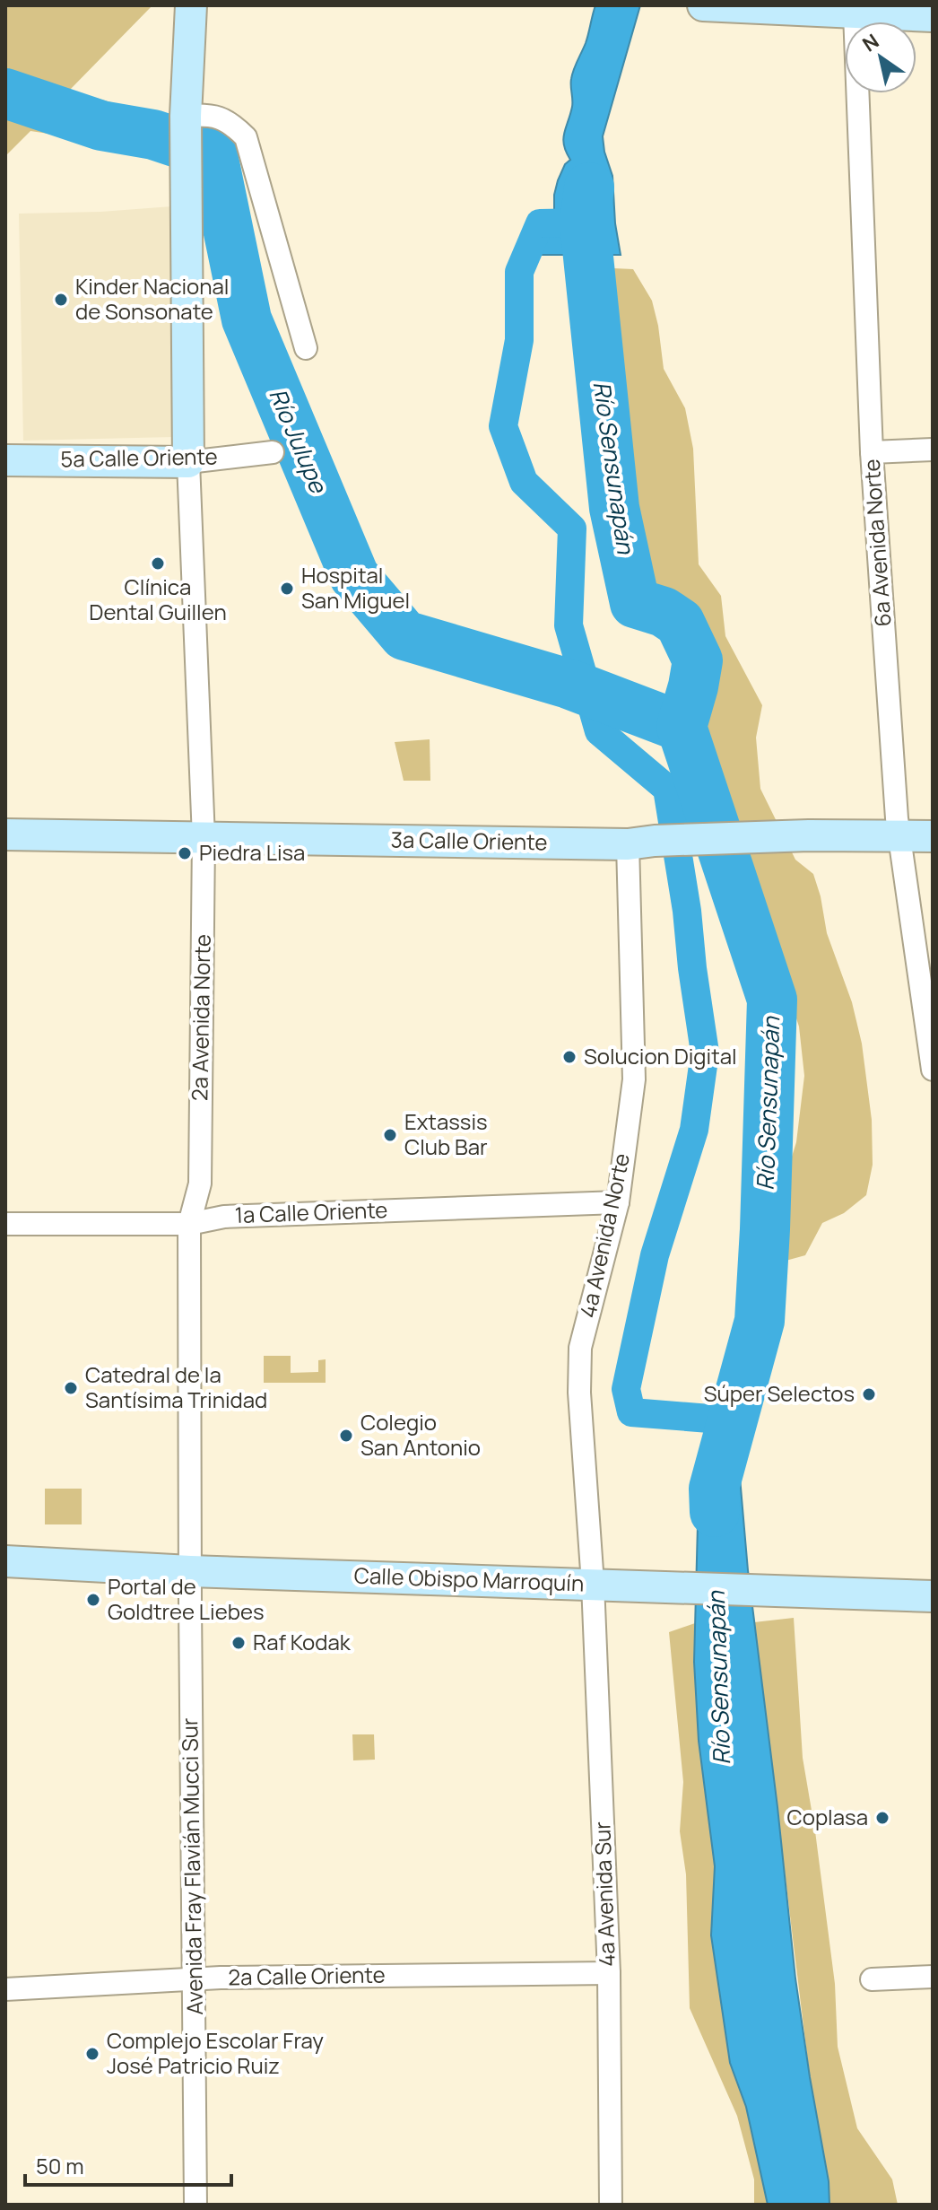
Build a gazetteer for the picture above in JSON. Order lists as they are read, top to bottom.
{
  "streets": {
    "main road": ["5a Calle Oriente", "3a Calle Oriente", "Calle Obispo Marroquín"],
    "street": [
      "6a Avenida Norte",
      "2a Avenida Norte",
      "1a Calle Oriente",
      "4a Avenida Norte",
      "Avenida Fray Flavián Mucci Sur",
      "4a Avenida Sur",
      "2a Calle Oriente"
    ]
  },
  "crossings": [
    ["5a Calle Oriente", "2a Avenida Norte"],
    ["6a Avenida Norte", "3a Calle Oriente"],
    ["3a Calle Oriente", "2a Avenida Norte"],
    ["3a Calle Oriente", "4a Avenida Norte"],
    ["2a Avenida Norte", "1a Calle Oriente"],
    ["2a Avenida Norte", "Calle Obispo Marroquín"],
    ["2a Avenida Norte", "Avenida Fray Flavián Mucci Sur"],
    ["1a Calle Oriente", "4a Avenida Norte"],
    ["4a Avenida Norte", "Calle Obispo Marroquín"],
    ["4a Avenida Norte", "4a Avenida Sur"],
    ["Calle Obispo Marroquín", "Avenida Fray Flavián Mucci Sur"],
    ["Calle Obispo Marroquín", "4a Avenida Sur"],
    ["Avenida Fray Flavián Mucci Sur", "2a Calle Oriente"],
    ["4a Avenida Sur", "2a Calle Oriente"]
  ],
  "water": ["Río Julupe", "Río Sensunapán"],
  "places": [
    "Kinder Nacional de Sonsonate",
    "Clínica Dental Guillen",
    "Hospital San Miguel",
    "Piedra Lisa",
    "Solucion Digital",
    "Extassis Club Bar",
    "Catedral de la Santísima Trinidad",
    "Súper Selectos",
    "Colegio San Antonio",
    "Portal de Goldtree Liebes",
    "Raf Kodak",
    "Coplasa",
    "Complejo Escolar Fray José Patricio Ruiz"
  ],
  "scale_bar": "50 m",
  "north": "top left"
}
